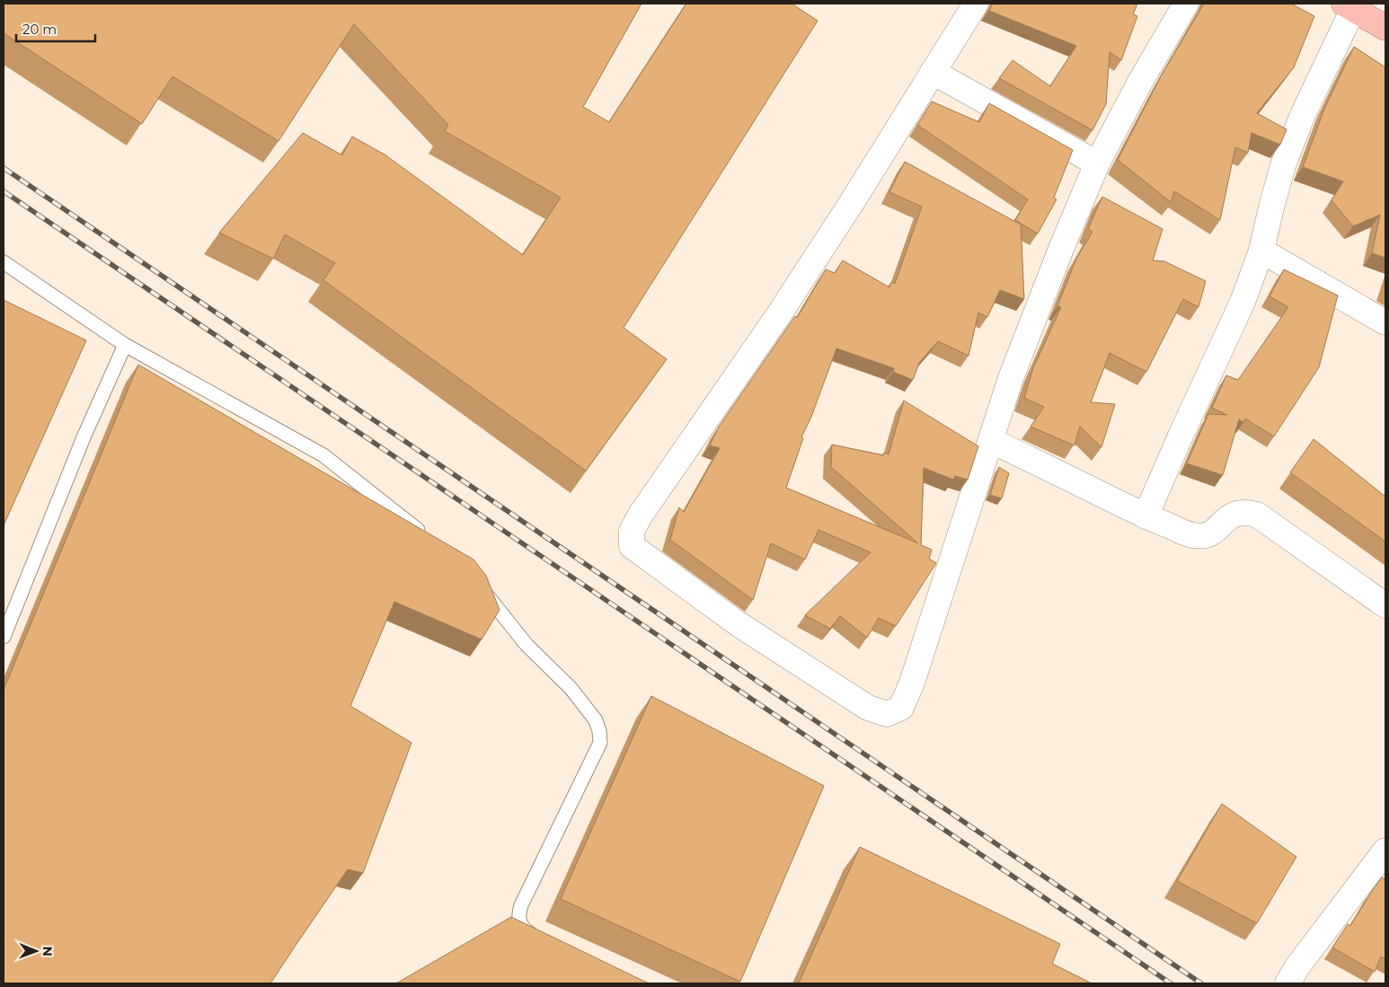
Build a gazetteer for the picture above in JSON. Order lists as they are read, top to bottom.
{
  "scale_bar": "20 m",
  "north": "right"
}
